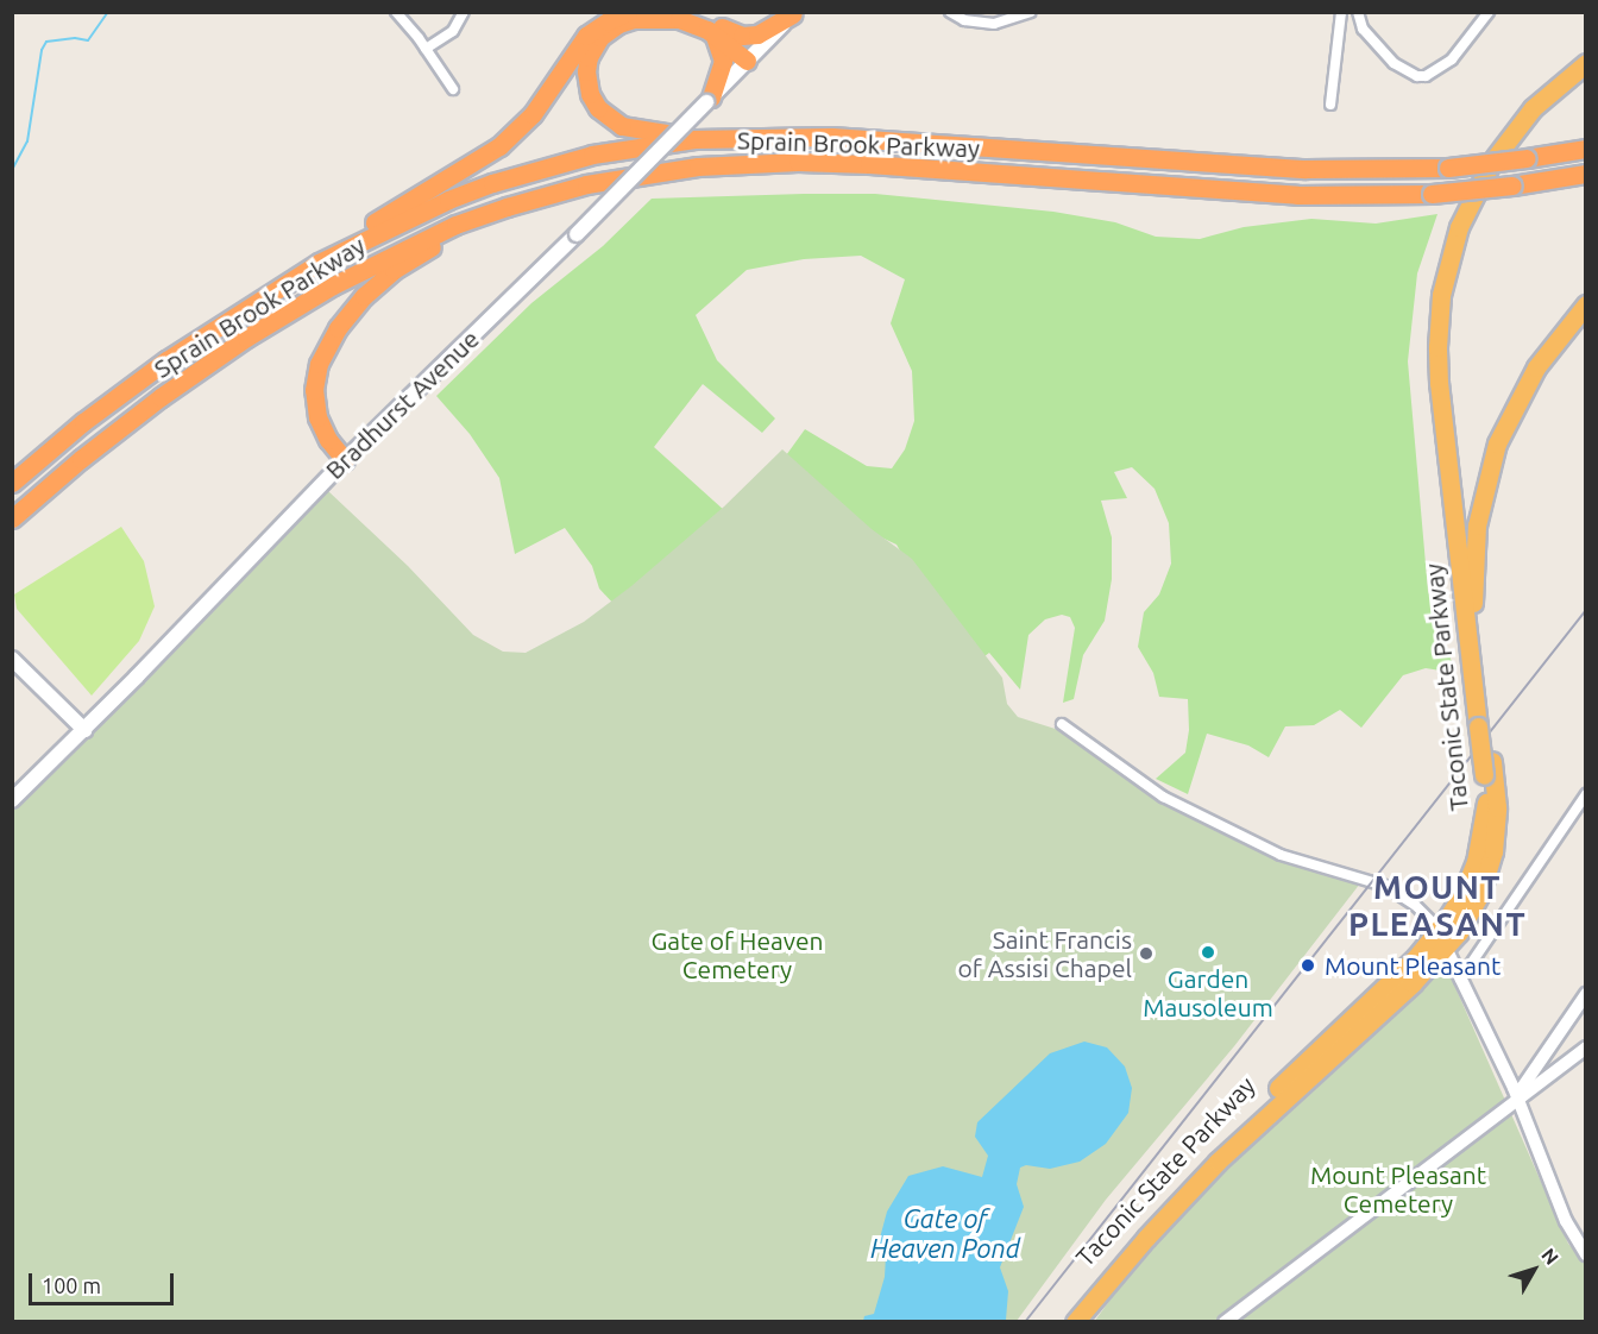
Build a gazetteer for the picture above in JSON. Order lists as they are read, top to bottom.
{
  "streets": {
    "highway": ["Sprain Brook Parkway", "Taconic State Parkway"],
    "main road": ["Bradhurst Avenue"]
  },
  "districts": ["MOUNT PLEASANT"],
  "water": ["Gate of Heaven Pond"],
  "parks": ["Gate of Heaven Cemetery", "Mount Pleasant Cemetery"],
  "places": ["Garden Mausoleum", "Saint Francis of Assisi Chapel", "Mount Pleasant"],
  "scale_bar": "100 m",
  "north": "top right"
}
